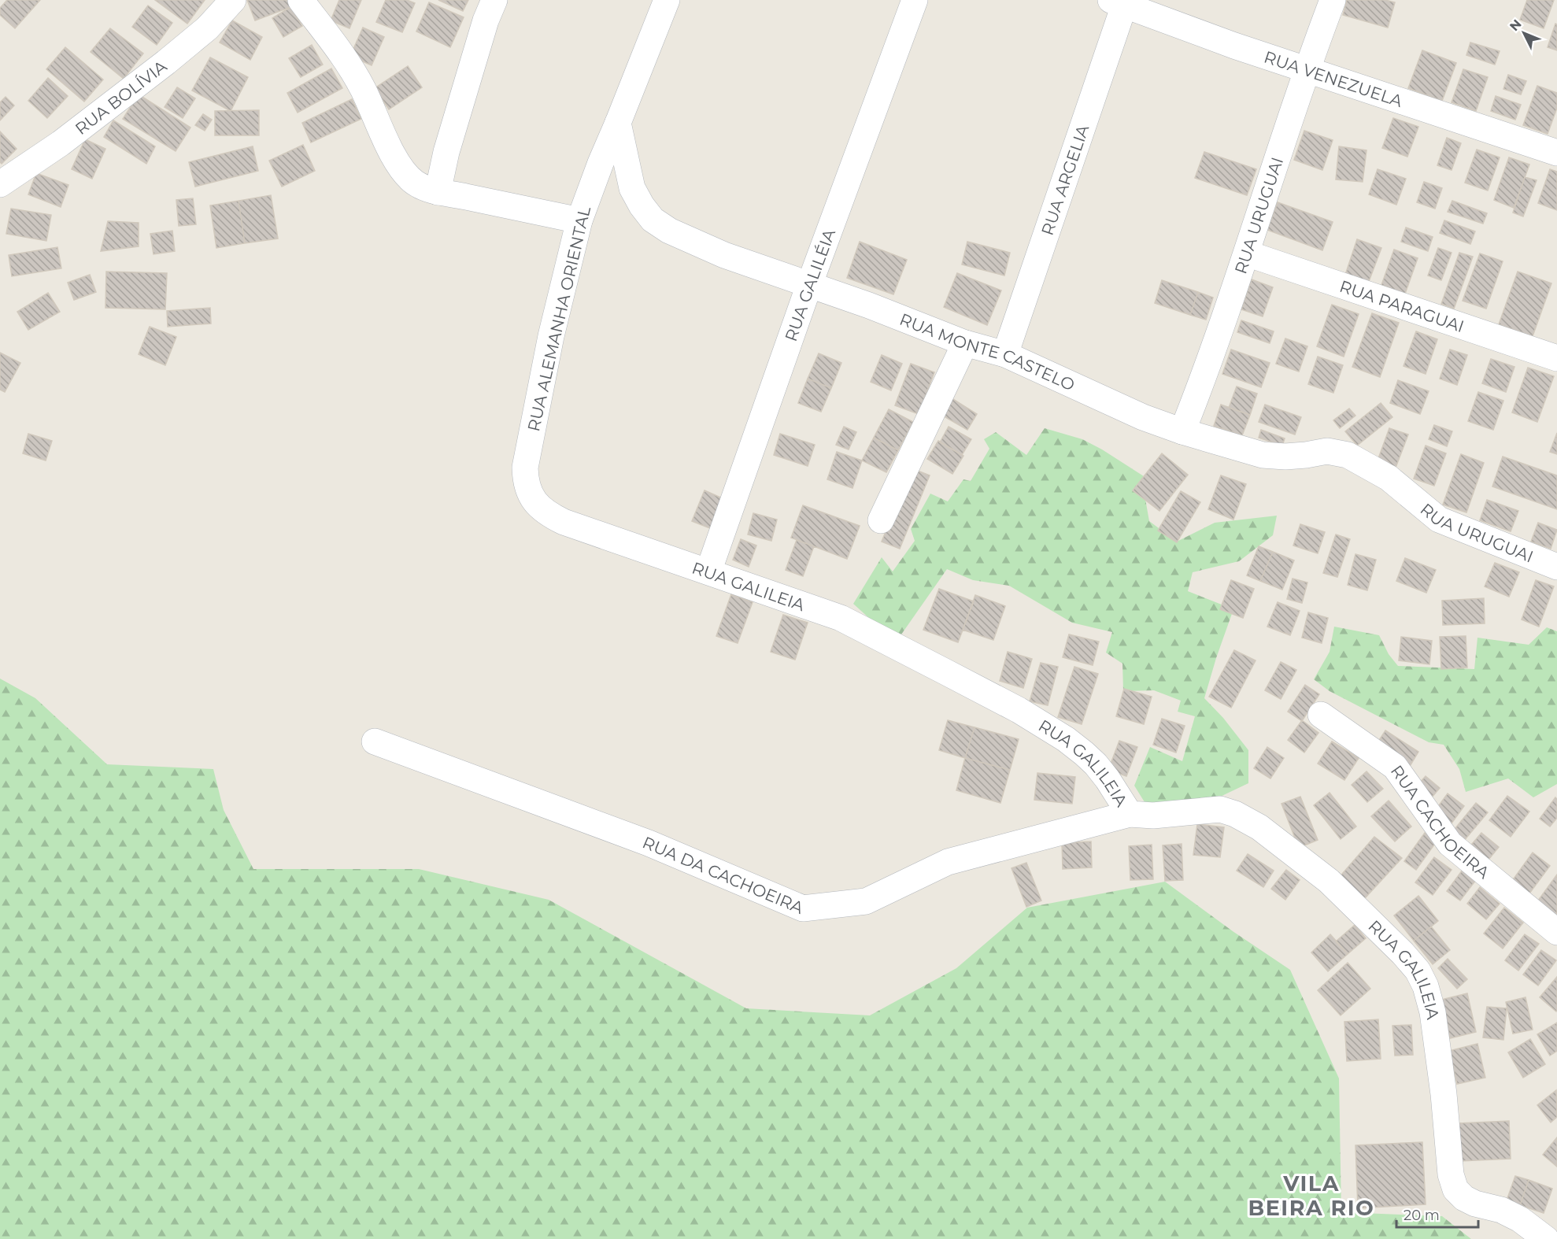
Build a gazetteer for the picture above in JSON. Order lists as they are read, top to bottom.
{
  "streets": {
    "street": [
      "RUA VENEZUELA",
      "RUA BOLÍVIA",
      "RUA ARGELIA",
      "RUA URUGUAI",
      "RUA GALILÉIA",
      "RUA PARAGUAI",
      "RUA ALEMANHA ORIENTAL",
      "RUA MONTE CASTELO",
      "RUA GALILEIA",
      "RUA CACHOEIRA",
      "RUA DA CACHOEIRA"
    ]
  },
  "crossings": [
    ["RUA VENEZUELA", "RUA ARGELIA"],
    ["RUA VENEZUELA", "RUA URUGUAI"],
    ["RUA ARGELIA", "RUA MONTE CASTELO"],
    ["RUA URUGUAI", "RUA PARAGUAI"],
    ["RUA URUGUAI", "RUA MONTE CASTELO"],
    ["RUA GALILÉIA", "RUA MONTE CASTELO"],
    ["RUA GALILÉIA", "RUA GALILEIA"],
    ["RUA ALEMANHA ORIENTAL", "RUA MONTE CASTELO"],
    ["RUA ALEMANHA ORIENTAL", "RUA GALILEIA"],
    ["RUA GALILEIA", "RUA DA CACHOEIRA"]
  ],
  "districts": ["VILA BEIRA RIO"],
  "scale_bar": "20 m",
  "north": "top left"
}
